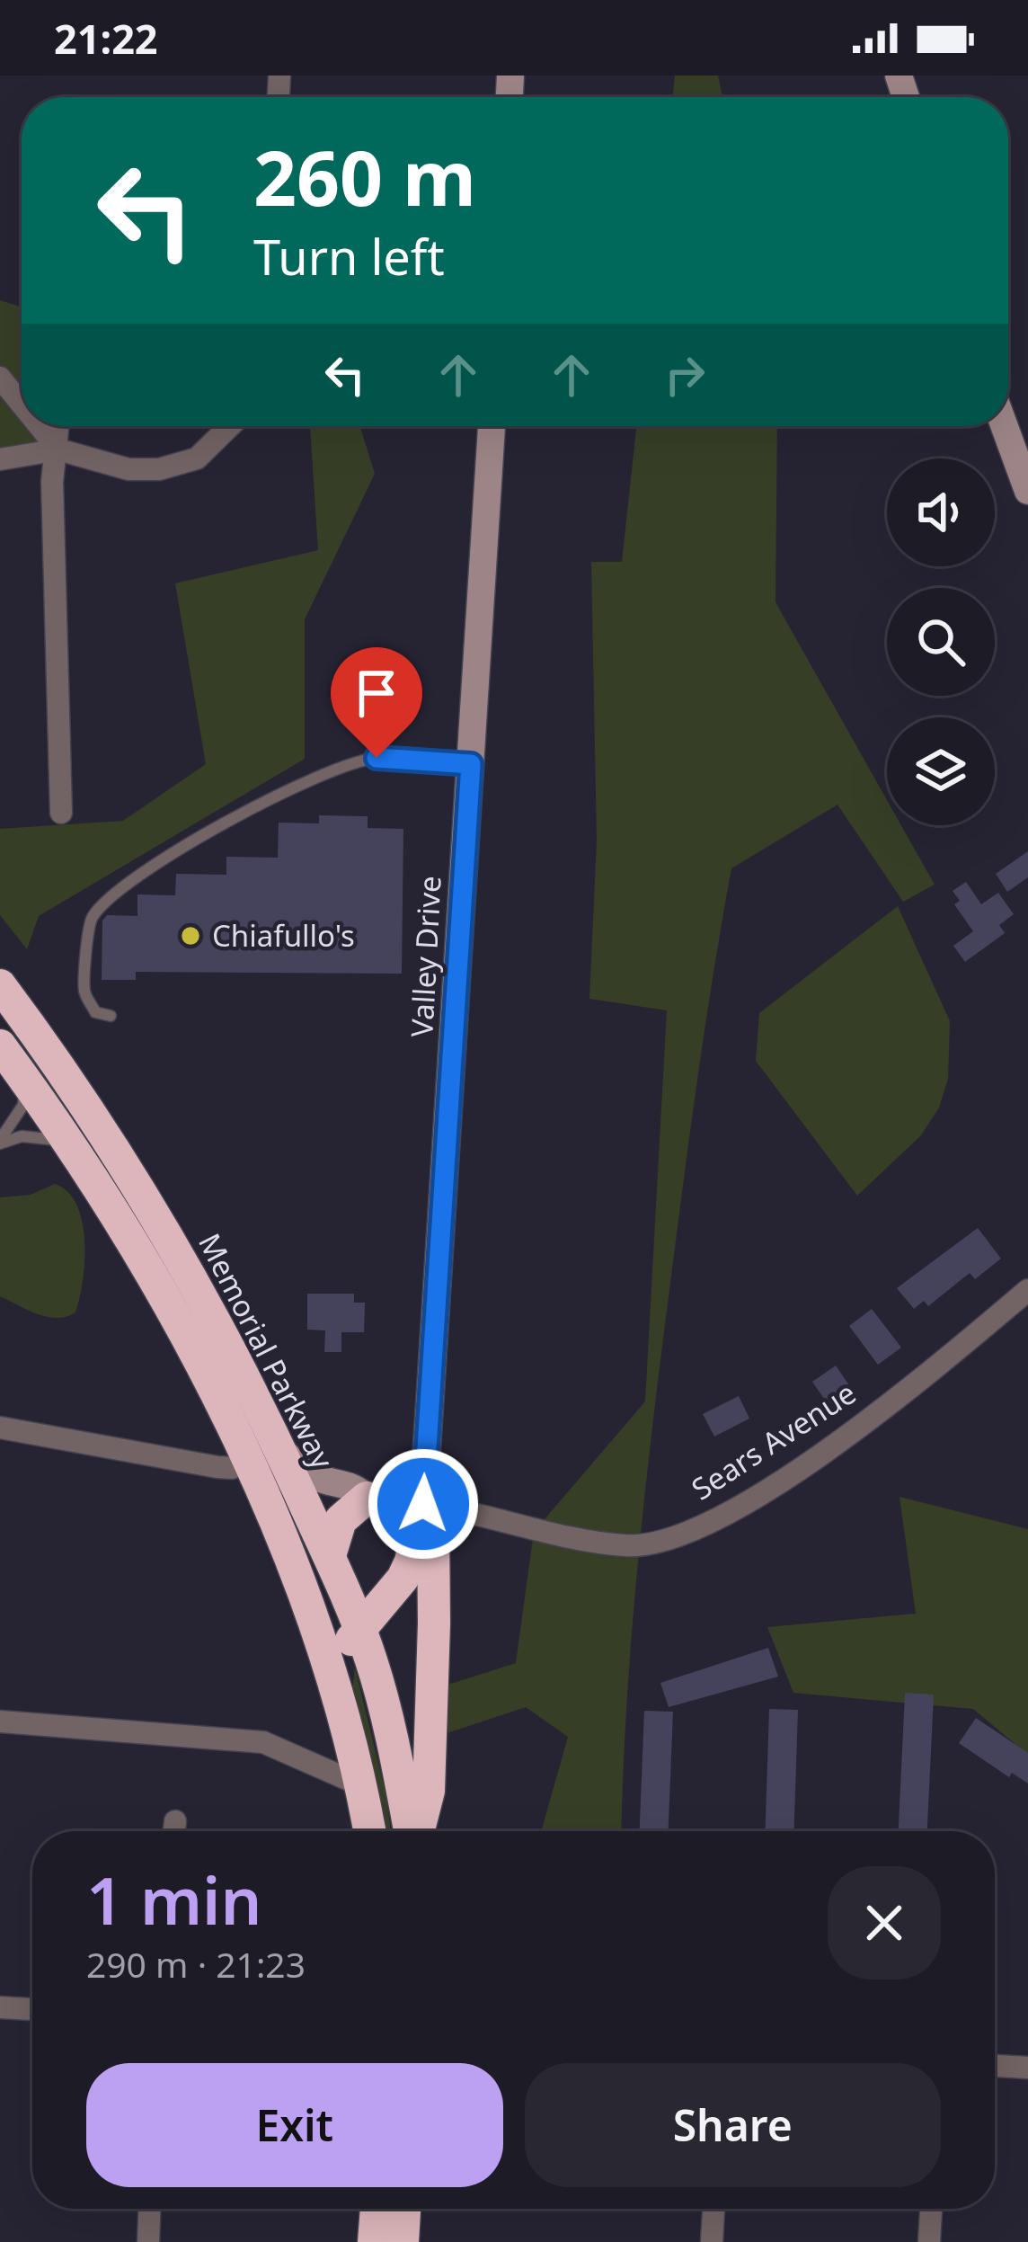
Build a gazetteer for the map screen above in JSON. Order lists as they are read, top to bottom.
{
  "streets": {
    "highway": ["Memorial Parkway"],
    "street": ["Valley Drive", "Sears Avenue"]
  },
  "crossings": [
    ["Valley Drive", "Sears Avenue"],
    ["Memorial Parkway", "Sears Avenue"]
  ],
  "places": ["Chiafullo's"],
  "page": {
    "status": "21:22",
    "turn": ["260 m", "Turn left"],
    "heading": ["1 min", "290 m · 21:23"],
    "buttons": ["Exit", "Share"]
  }
}
